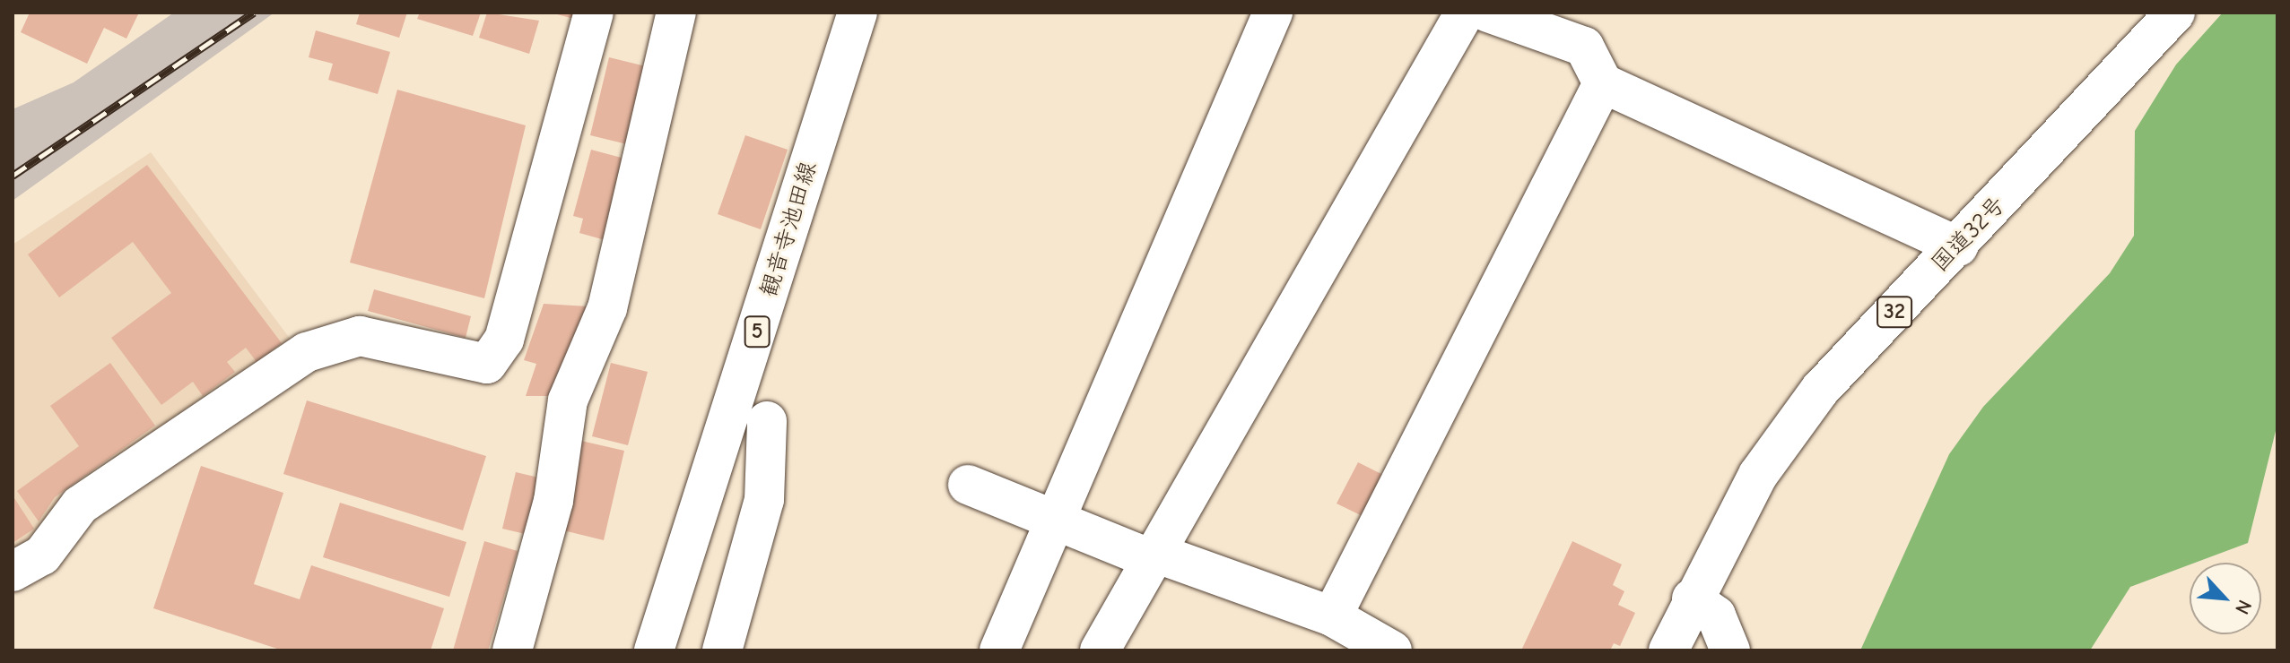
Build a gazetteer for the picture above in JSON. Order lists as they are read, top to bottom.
{
  "streets": {
    "main road": [
      "観音寺池田線",
      "国道32号",
      "32",
      "5"
    ]
  },
  "north": "bottom right"
}
